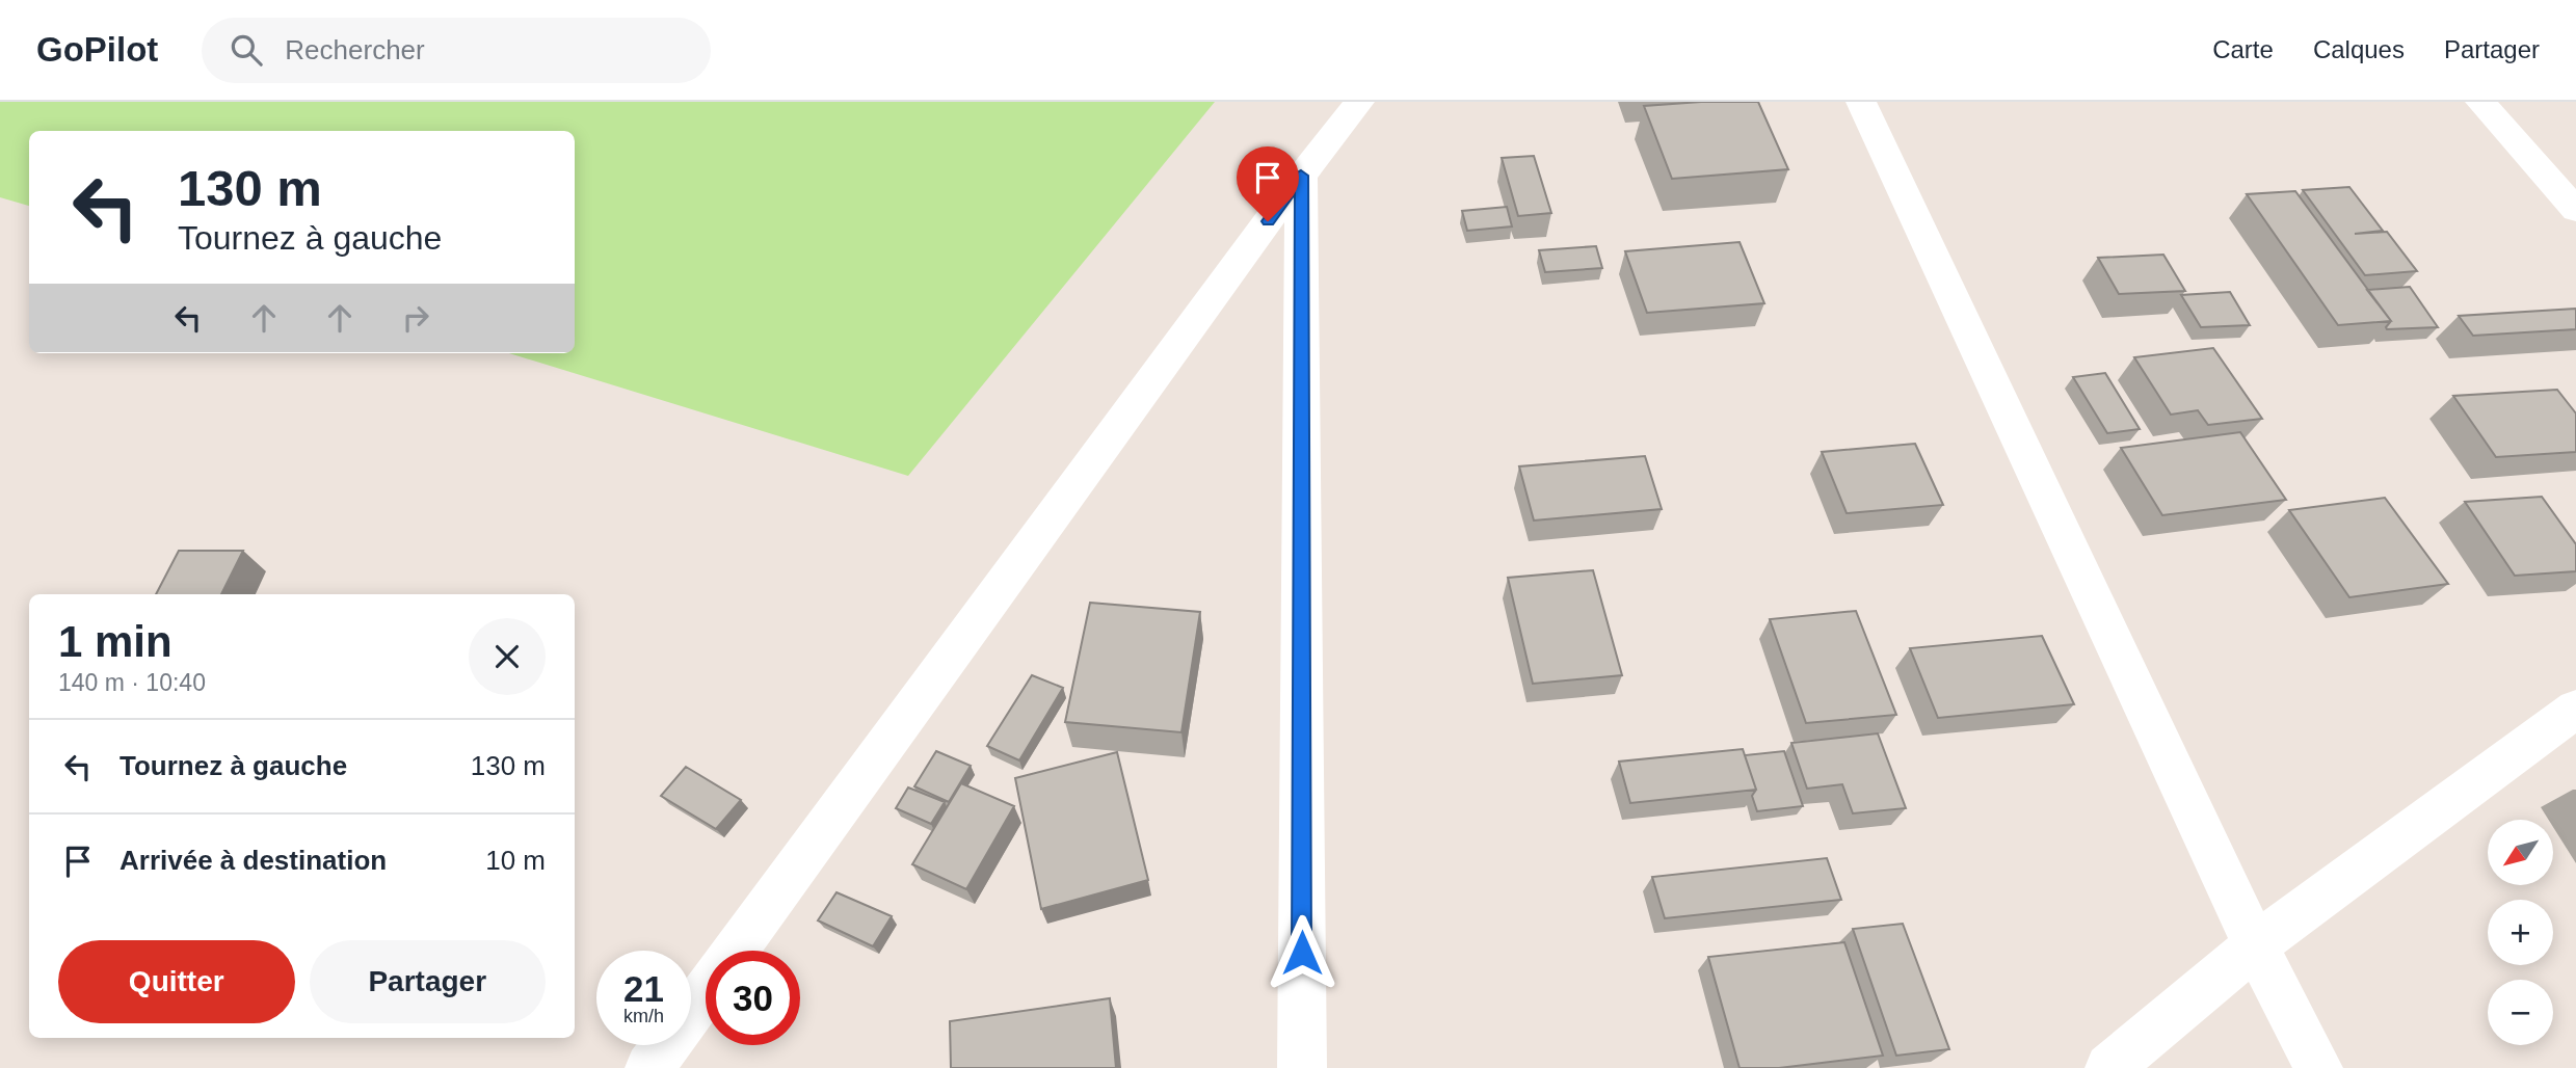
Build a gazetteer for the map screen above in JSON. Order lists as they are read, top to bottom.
{
  "north": "bottom left",
  "page": {
    "header": "GoPilot",
    "search": "Rechercher",
    "nav": ["Carte", "Calques", "Partager"],
    "turn": ["130 m", "Tournez à gauche"],
    "heading": ["1 min", "140 m · 10:40"],
    "list": [
      {
        "name": "Tournez à gauche",
        "value": "130 m"
      },
      {
        "name": "Arrivée à destination",
        "value": "10 m"
      }
    ],
    "map_buttons": ["+", "−"],
    "buttons": ["Quitter", "Partager"],
    "speed": "21 km/h",
    "limit": "30"
  }
}
